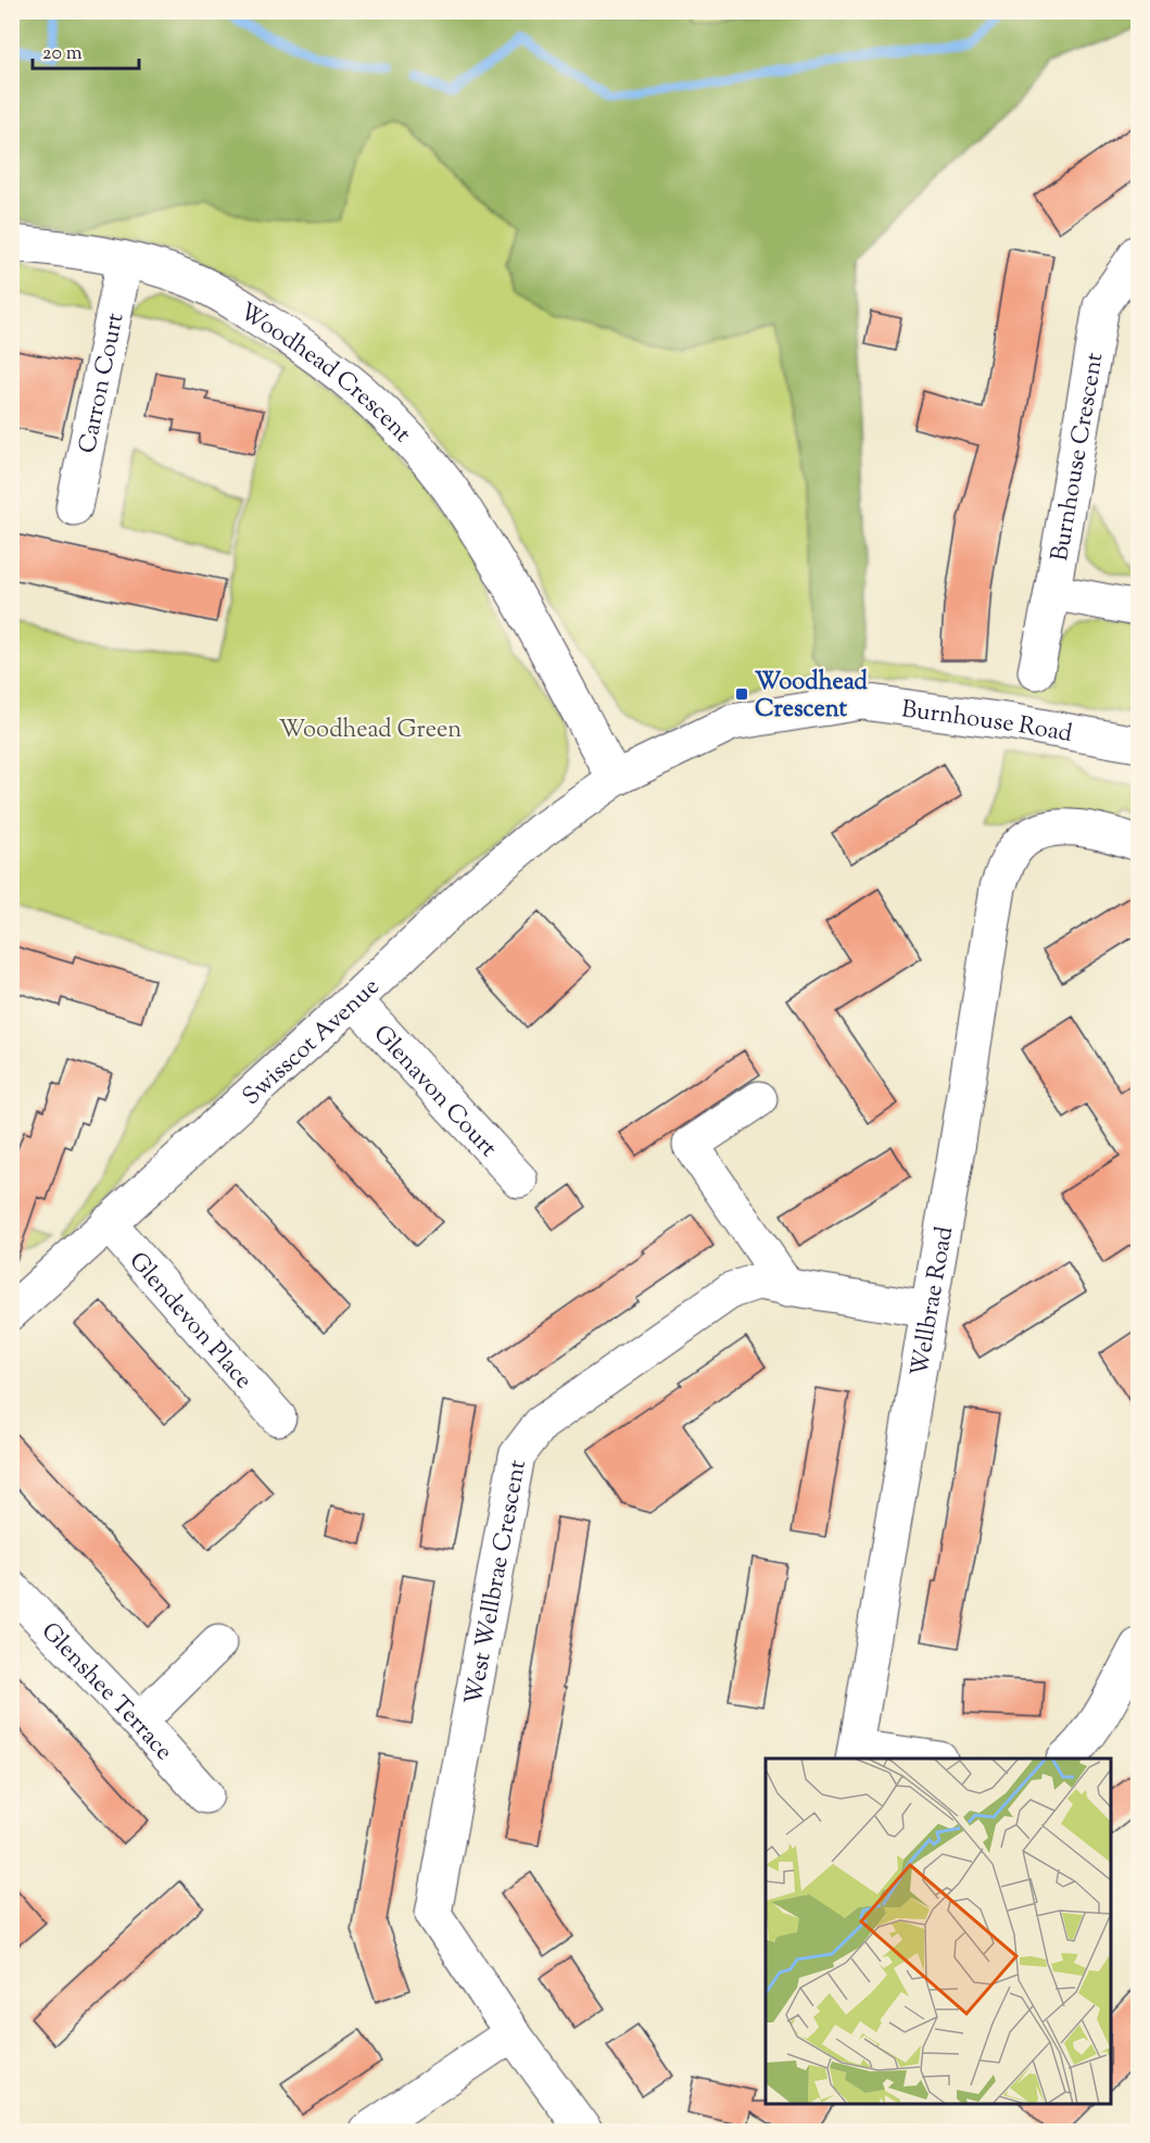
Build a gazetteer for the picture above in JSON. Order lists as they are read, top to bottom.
{
  "streets": {
    "street": [
      "Woodhead Crescent",
      "Carron Court",
      "Burnhouse Crescent",
      "Burnhouse Road",
      "Swisscot Avenue",
      "Glenavon Court",
      "Wellbrae Road",
      "Glendevon Place",
      "West Wellbrae Crescent",
      "Glenshee Terrace"
    ]
  },
  "crossings": [
    ["Woodhead Crescent", "Carron Court"],
    ["Woodhead Crescent", "Burnhouse Road"],
    ["Woodhead Crescent", "Swisscot Avenue"],
    ["Burnhouse Road", "Swisscot Avenue"],
    ["Swisscot Avenue", "Glenavon Court"],
    ["Swisscot Avenue", "Glendevon Place"],
    ["Wellbrae Road", "West Wellbrae Crescent"]
  ],
  "parks": ["Woodhead Green"],
  "places": {
    "transit": ["Woodhead Crescent"]
  },
  "scale_bar": "20 m"
}
